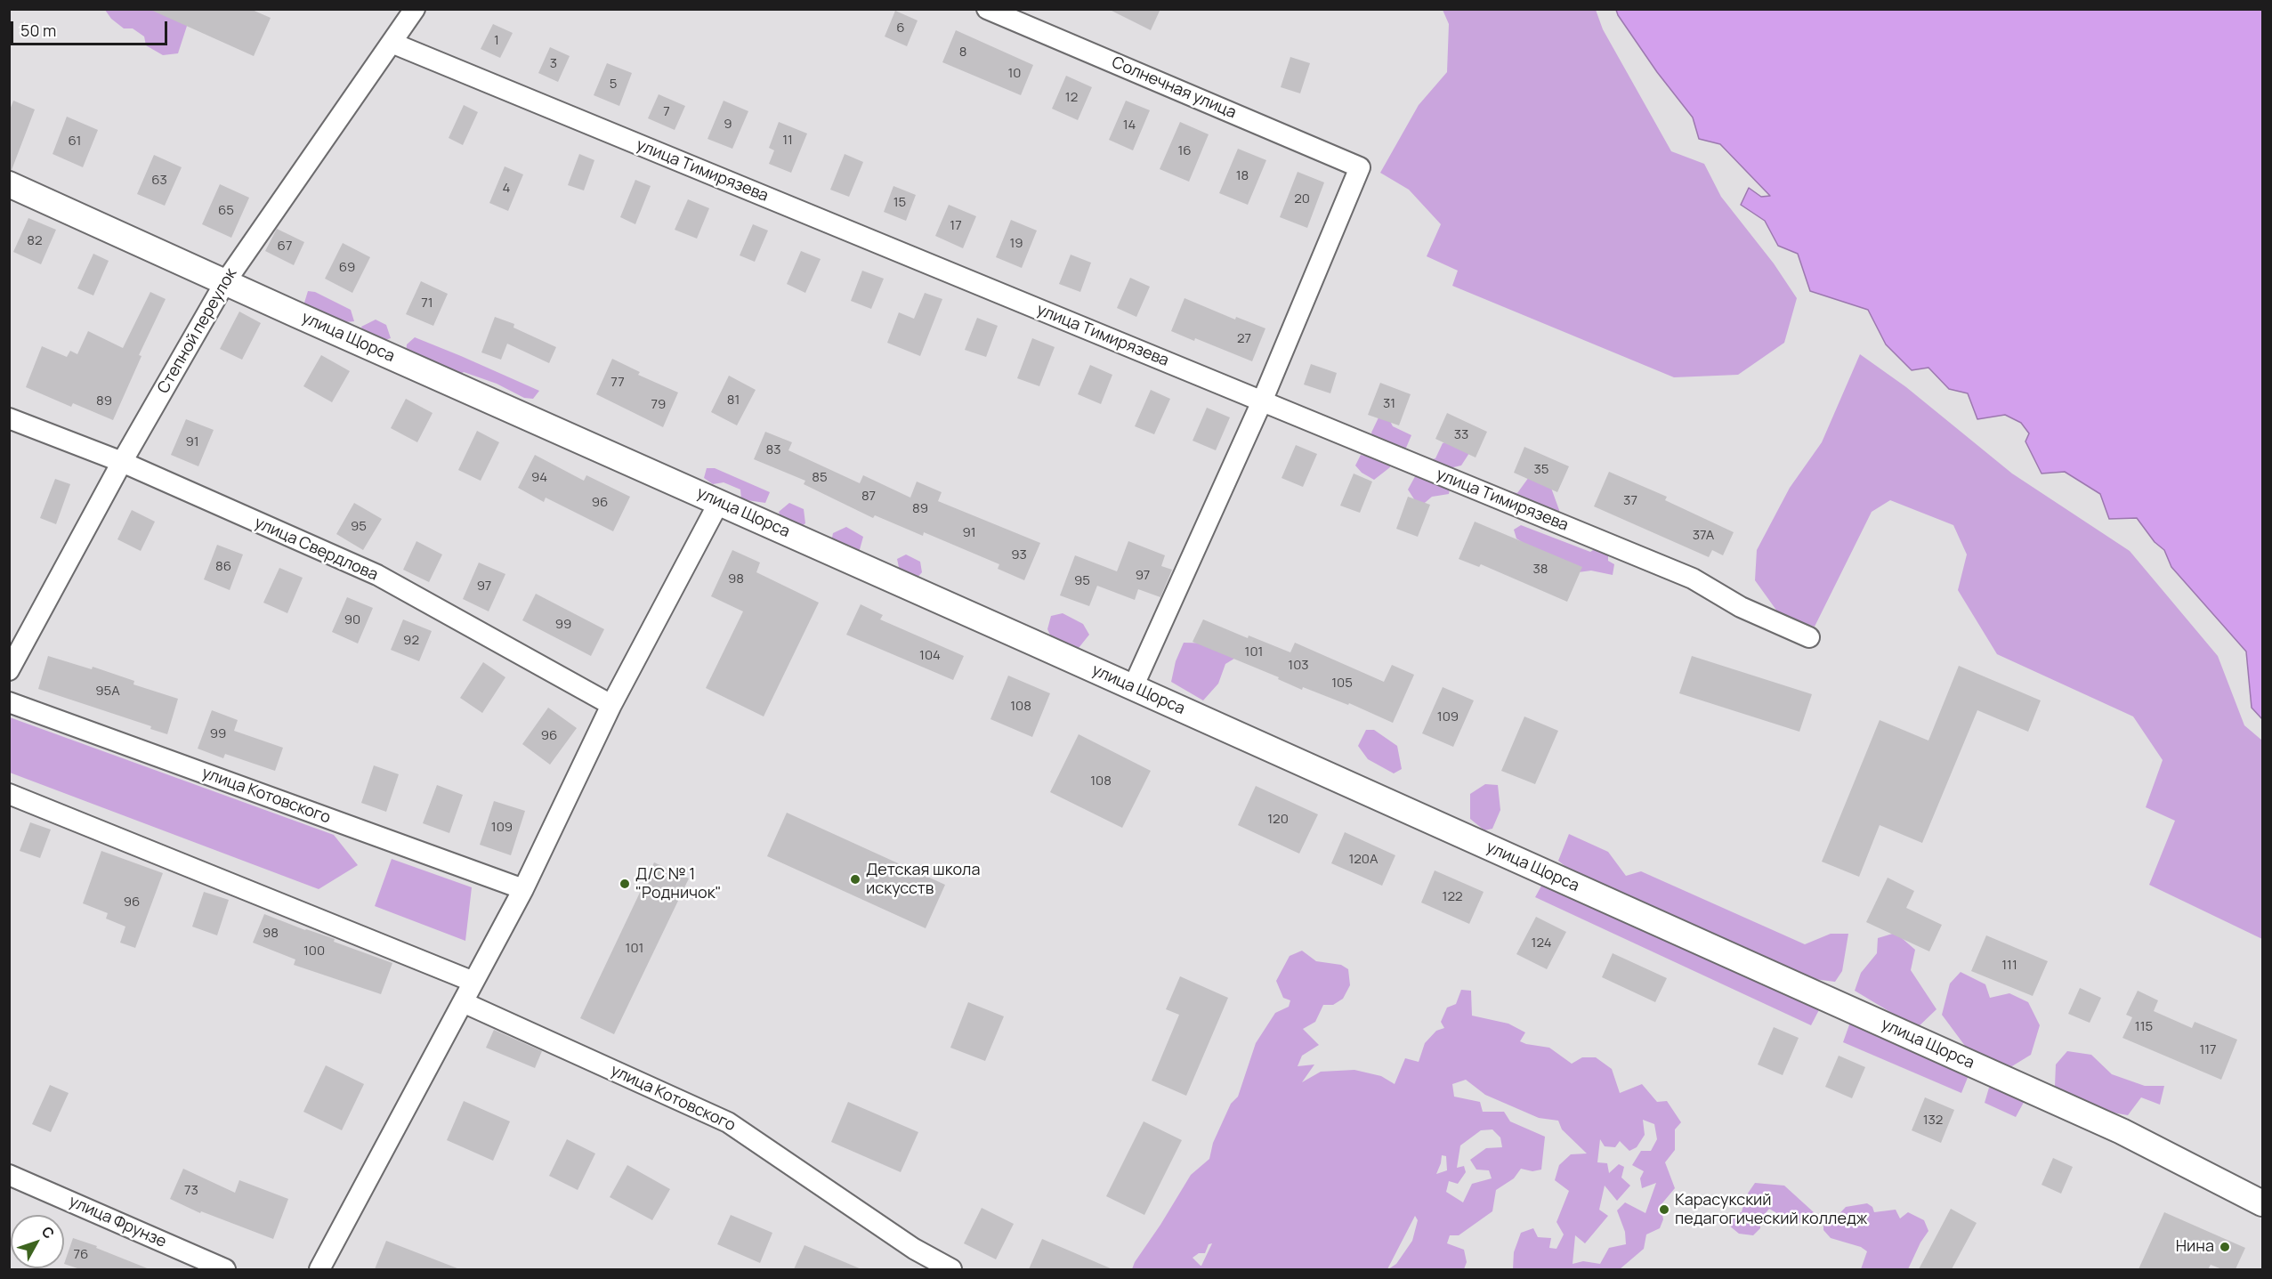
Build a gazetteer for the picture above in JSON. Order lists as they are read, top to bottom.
{
  "streets": {
    "street": [
      "Солнечная улица",
      "улица Тимирязева",
      "Степной переулок",
      "улица Щорса",
      "улица Свердлова",
      "улица Котовского",
      "улица Фрунзе"
    ]
  },
  "crossings": [
    ["Солнечная улица", "улица Тимирязева"],
    ["улица Тимирязева", "Степной переулок"],
    ["Степной переулок", "улица Щорса"],
    ["Степной переулок", "улица Свердлова"]
  ],
  "places": [
    "Детская школа искусств",
    "Д/С № 1 \"Родничок\"",
    "Карасукский педагогический колледж",
    "Нина"
  ],
  "house_numbers": [
    "6",
    "1",
    "8",
    "3",
    "10",
    "5",
    "12",
    "7",
    "9",
    "14",
    "11",
    "61",
    "16",
    "18",
    "63",
    "4",
    "20",
    "15",
    "65",
    "17",
    "82",
    "19",
    "67",
    "69",
    "71",
    "27",
    "77",
    "81",
    "89",
    "31",
    "79",
    "33",
    "91",
    "83",
    "35",
    "94",
    "85",
    "87",
    "37",
    "96",
    "89",
    "95",
    "91",
    "37А",
    "93",
    "86",
    "38",
    "97",
    "98",
    "95",
    "97",
    "90",
    "99",
    "92",
    "101",
    "104",
    "103",
    "105",
    "95А",
    "108",
    "109",
    "99",
    "96",
    "108",
    "120",
    "109",
    "120А",
    "122",
    "96",
    "98",
    "124",
    "101",
    "100",
    "111",
    "115",
    "117",
    "132",
    "73",
    "76"
  ],
  "scale_bar": "50 m",
  "north": "top right"
}
